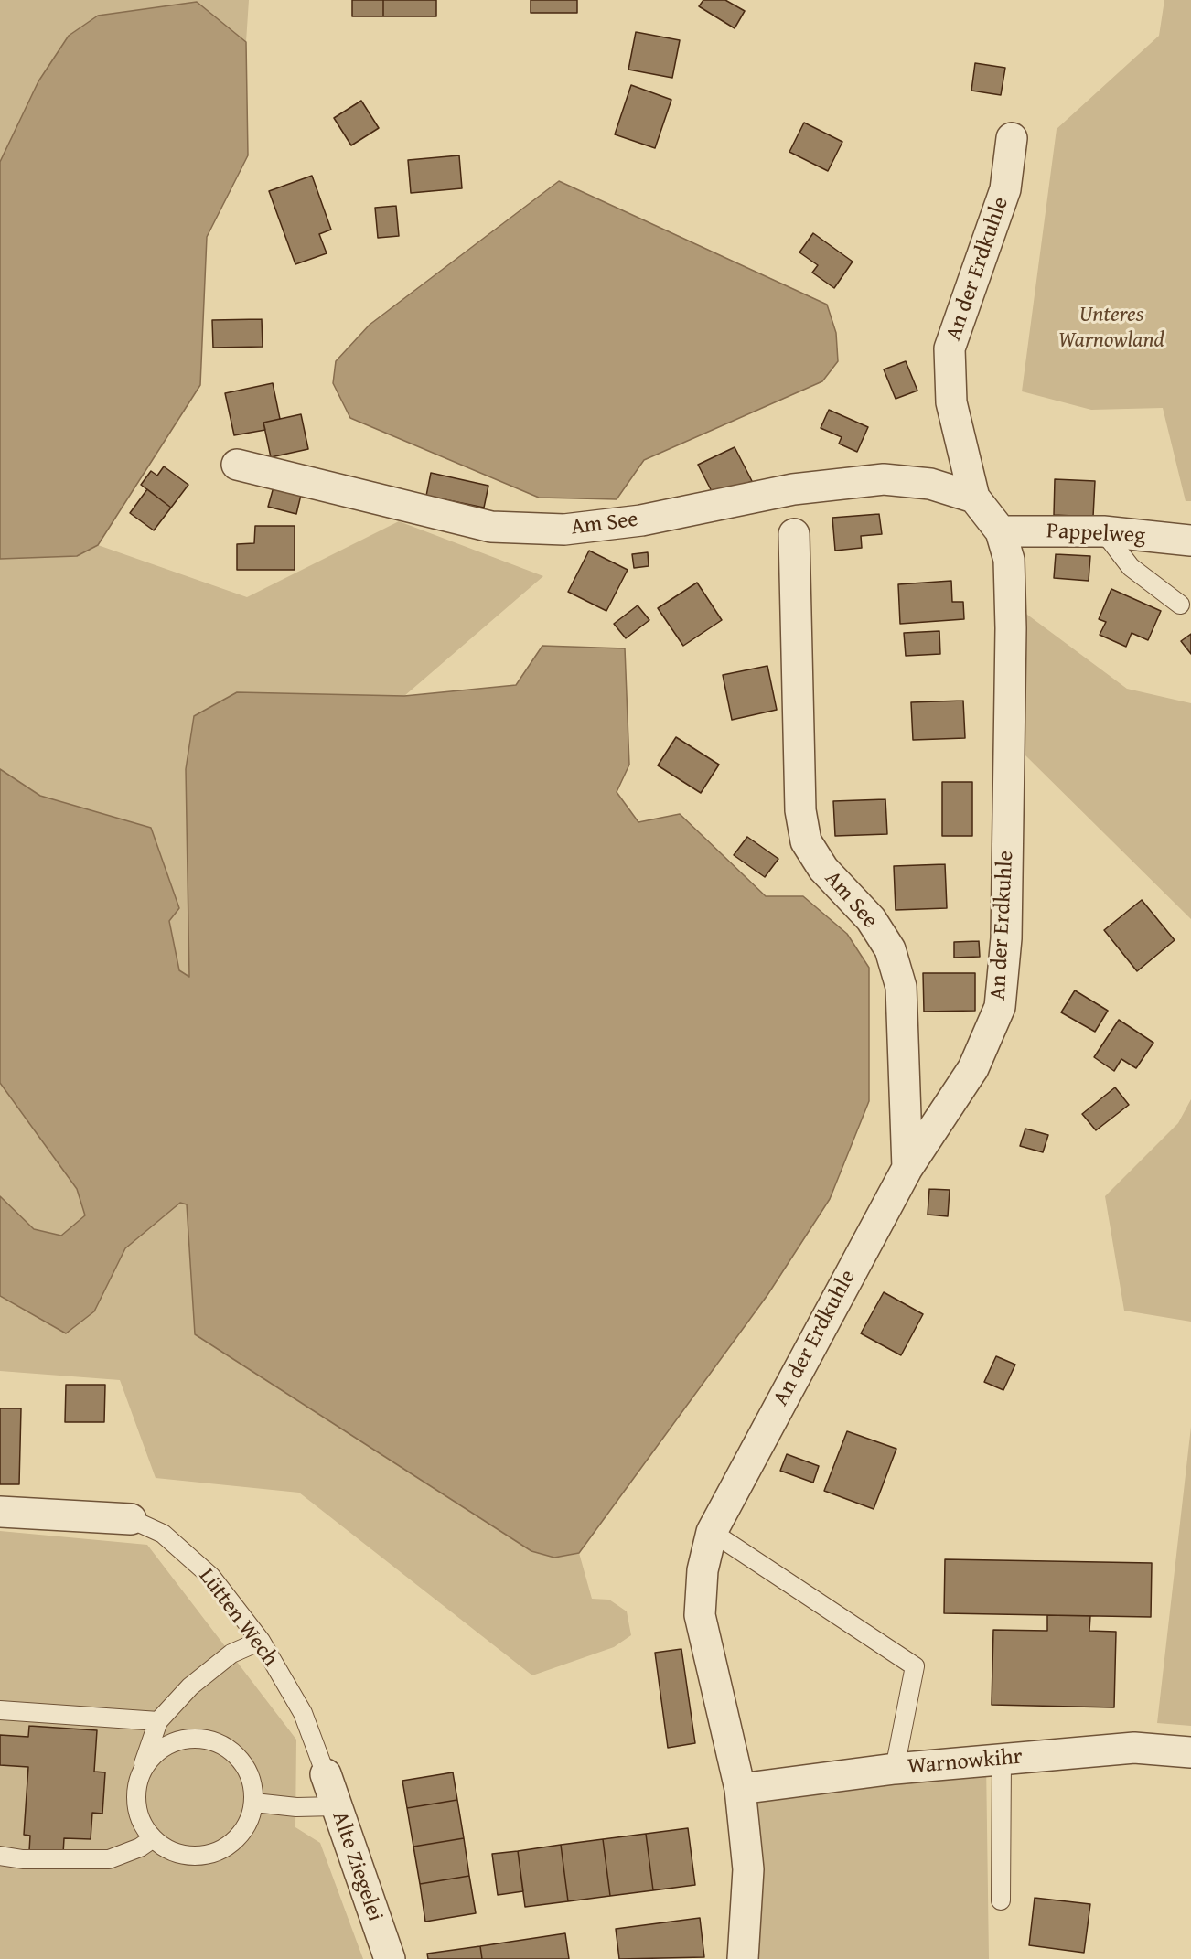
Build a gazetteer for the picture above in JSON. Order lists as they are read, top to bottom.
{
  "streets": {
    "street": [
      "An der Erdkuhle",
      "Am See",
      "Pappelweg",
      "Lütten Wech",
      "Warnowkihr",
      "Alte Ziegelei"
    ]
  },
  "crossings": [
    ["An der Erdkuhle", "Am See"],
    ["An der Erdkuhle", "Pappelweg"],
    ["An der Erdkuhle", "Warnowkihr"],
    ["Lütten Wech", "Alte Ziegelei"]
  ],
  "parks": ["Unteres Warnowland"]
}
